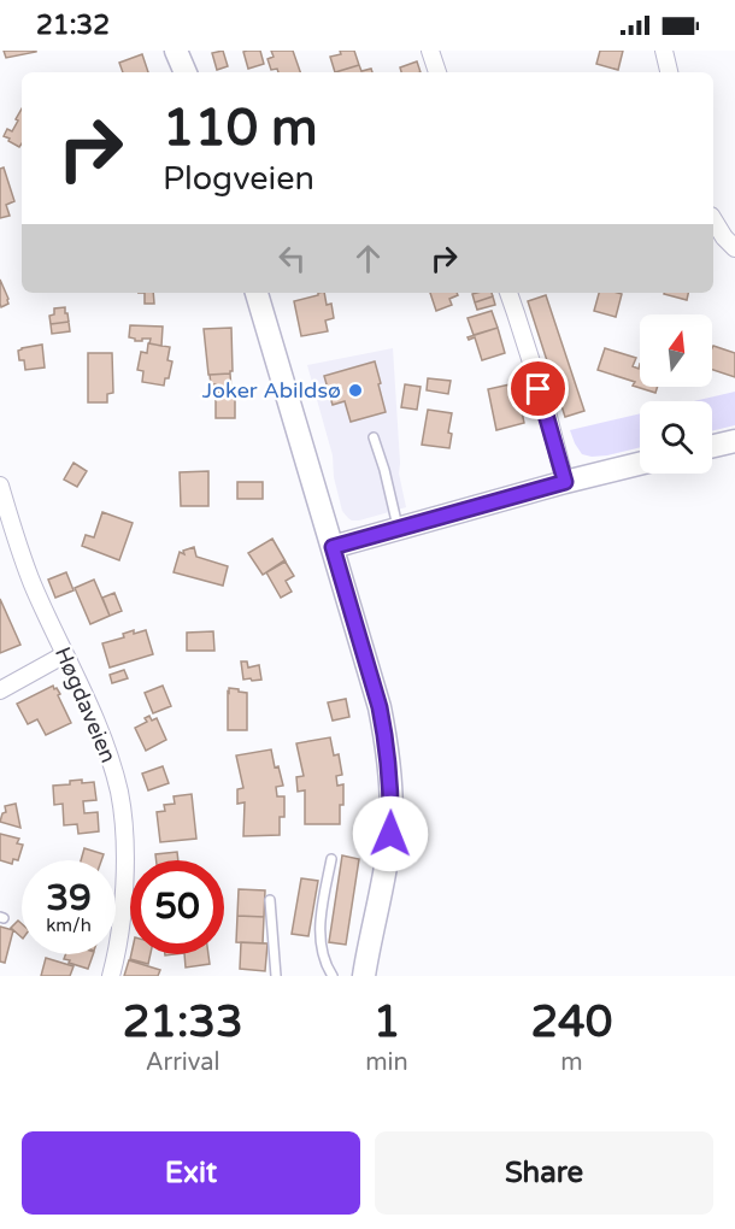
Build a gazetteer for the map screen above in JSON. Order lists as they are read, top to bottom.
{
  "streets": {
    "street": ["Høgdaveien"]
  },
  "places": ["Joker Abildsø"],
  "north": "top",
  "page": {
    "status": "21:32",
    "turn": ["110 m", "Plogveien"],
    "speed": "39 km/h",
    "limit": "50",
    "eta": [
      "21:33",
      "Arrival",
      "1",
      "min",
      "240",
      "m"
    ],
    "buttons": ["Exit", "Share"]
  }
}
